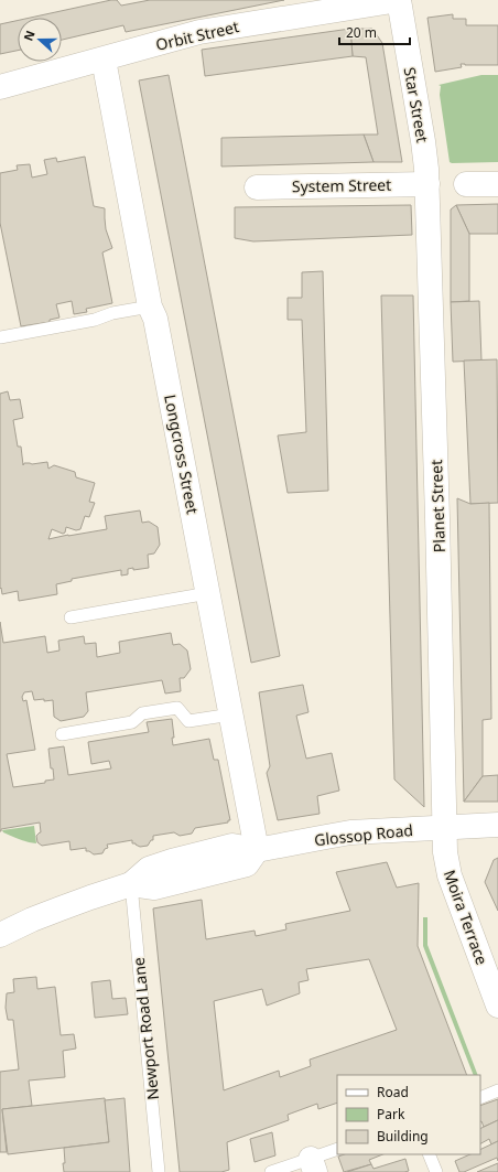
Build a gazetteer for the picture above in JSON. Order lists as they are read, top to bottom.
{
  "streets": {
    "street": [
      "Orbit Street",
      "Star Street",
      "System Street",
      "Longcross Street",
      "Planet Street",
      "Glossop Road",
      "Moira Terrace"
    ],
    "lane": ["Newport Road Lane"]
  },
  "crossings": [
    ["Orbit Street", "Star Street"],
    ["Orbit Street", "Longcross Street"],
    ["Star Street", "System Street"],
    ["Star Street", "Planet Street"],
    ["System Street", "Planet Street"],
    ["Longcross Street", "Glossop Road"],
    ["Planet Street", "Glossop Road"],
    ["Planet Street", "Moira Terrace"],
    ["Glossop Road", "Moira Terrace"]
  ],
  "legend": ["Road", "Park", "Building"],
  "scale_bar": "20 m",
  "north": "left"
}
